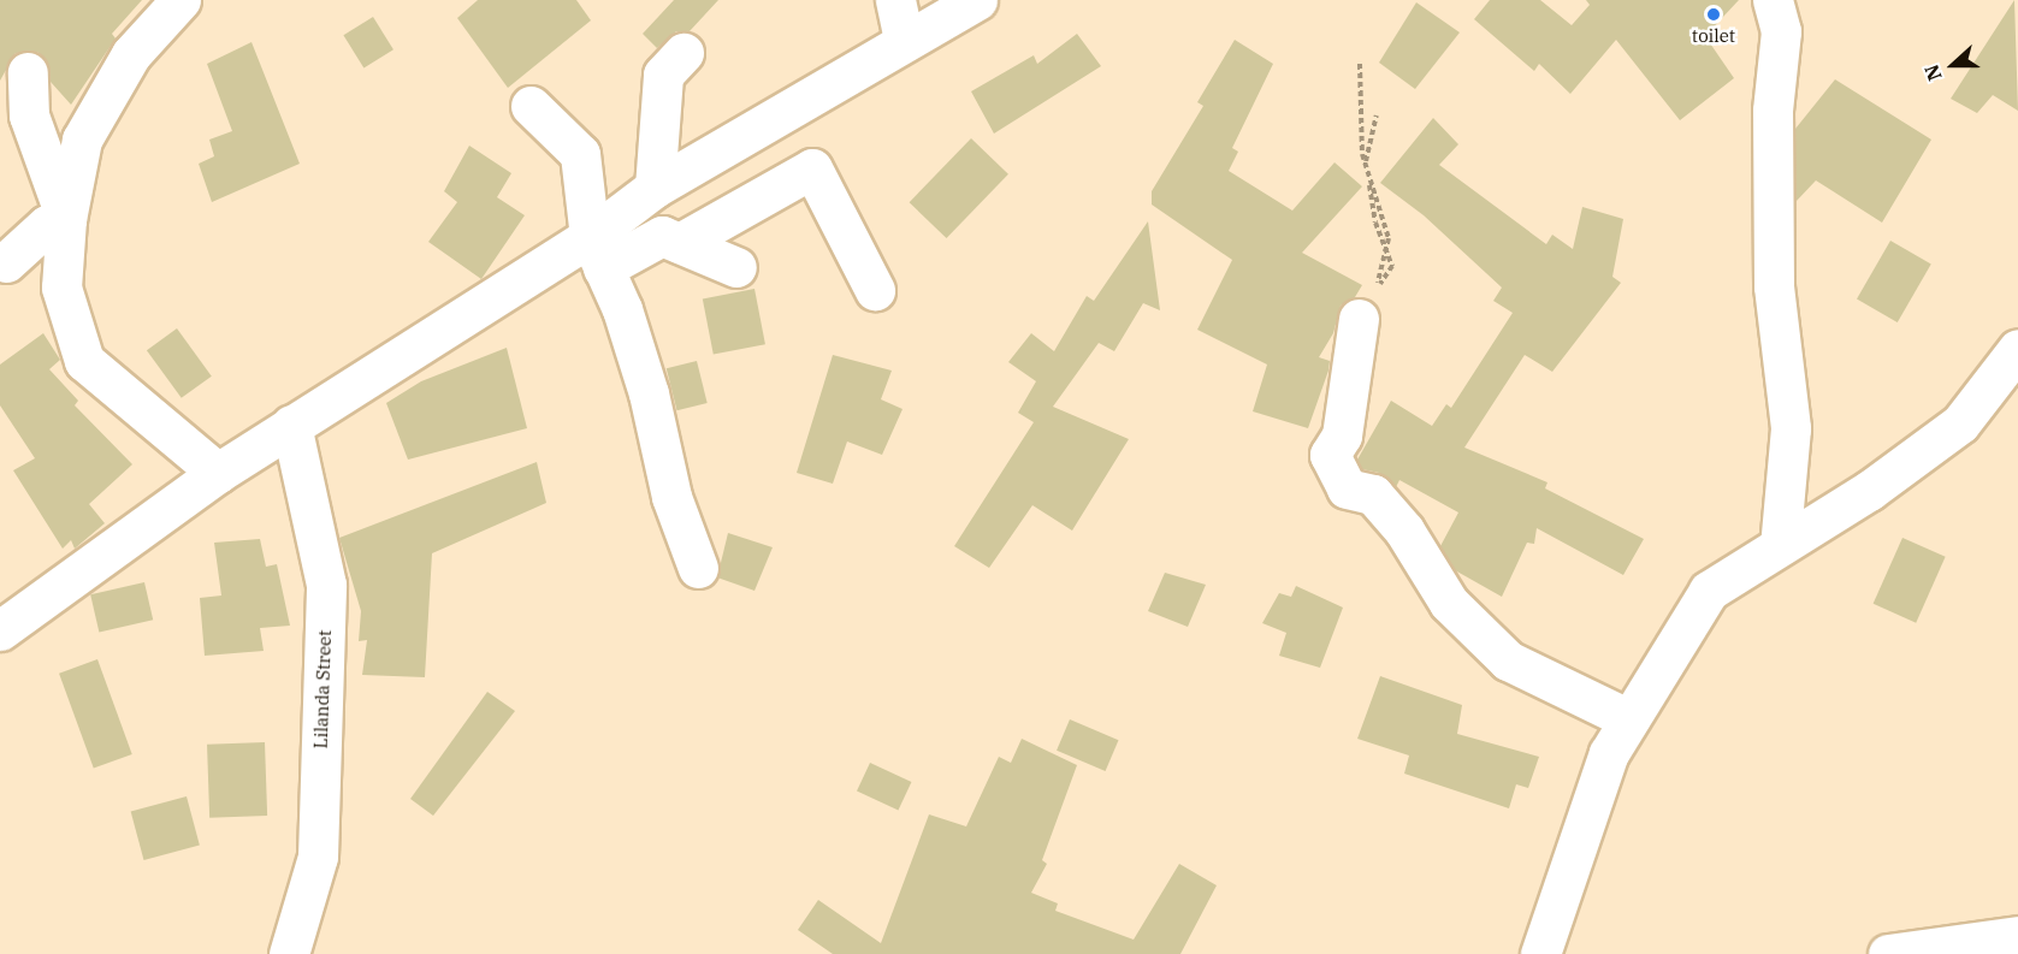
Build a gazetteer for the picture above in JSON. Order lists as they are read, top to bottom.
{
  "streets": {
    "street": ["Lilanda Street"]
  },
  "places": ["toilet"],
  "north": "left"
}
